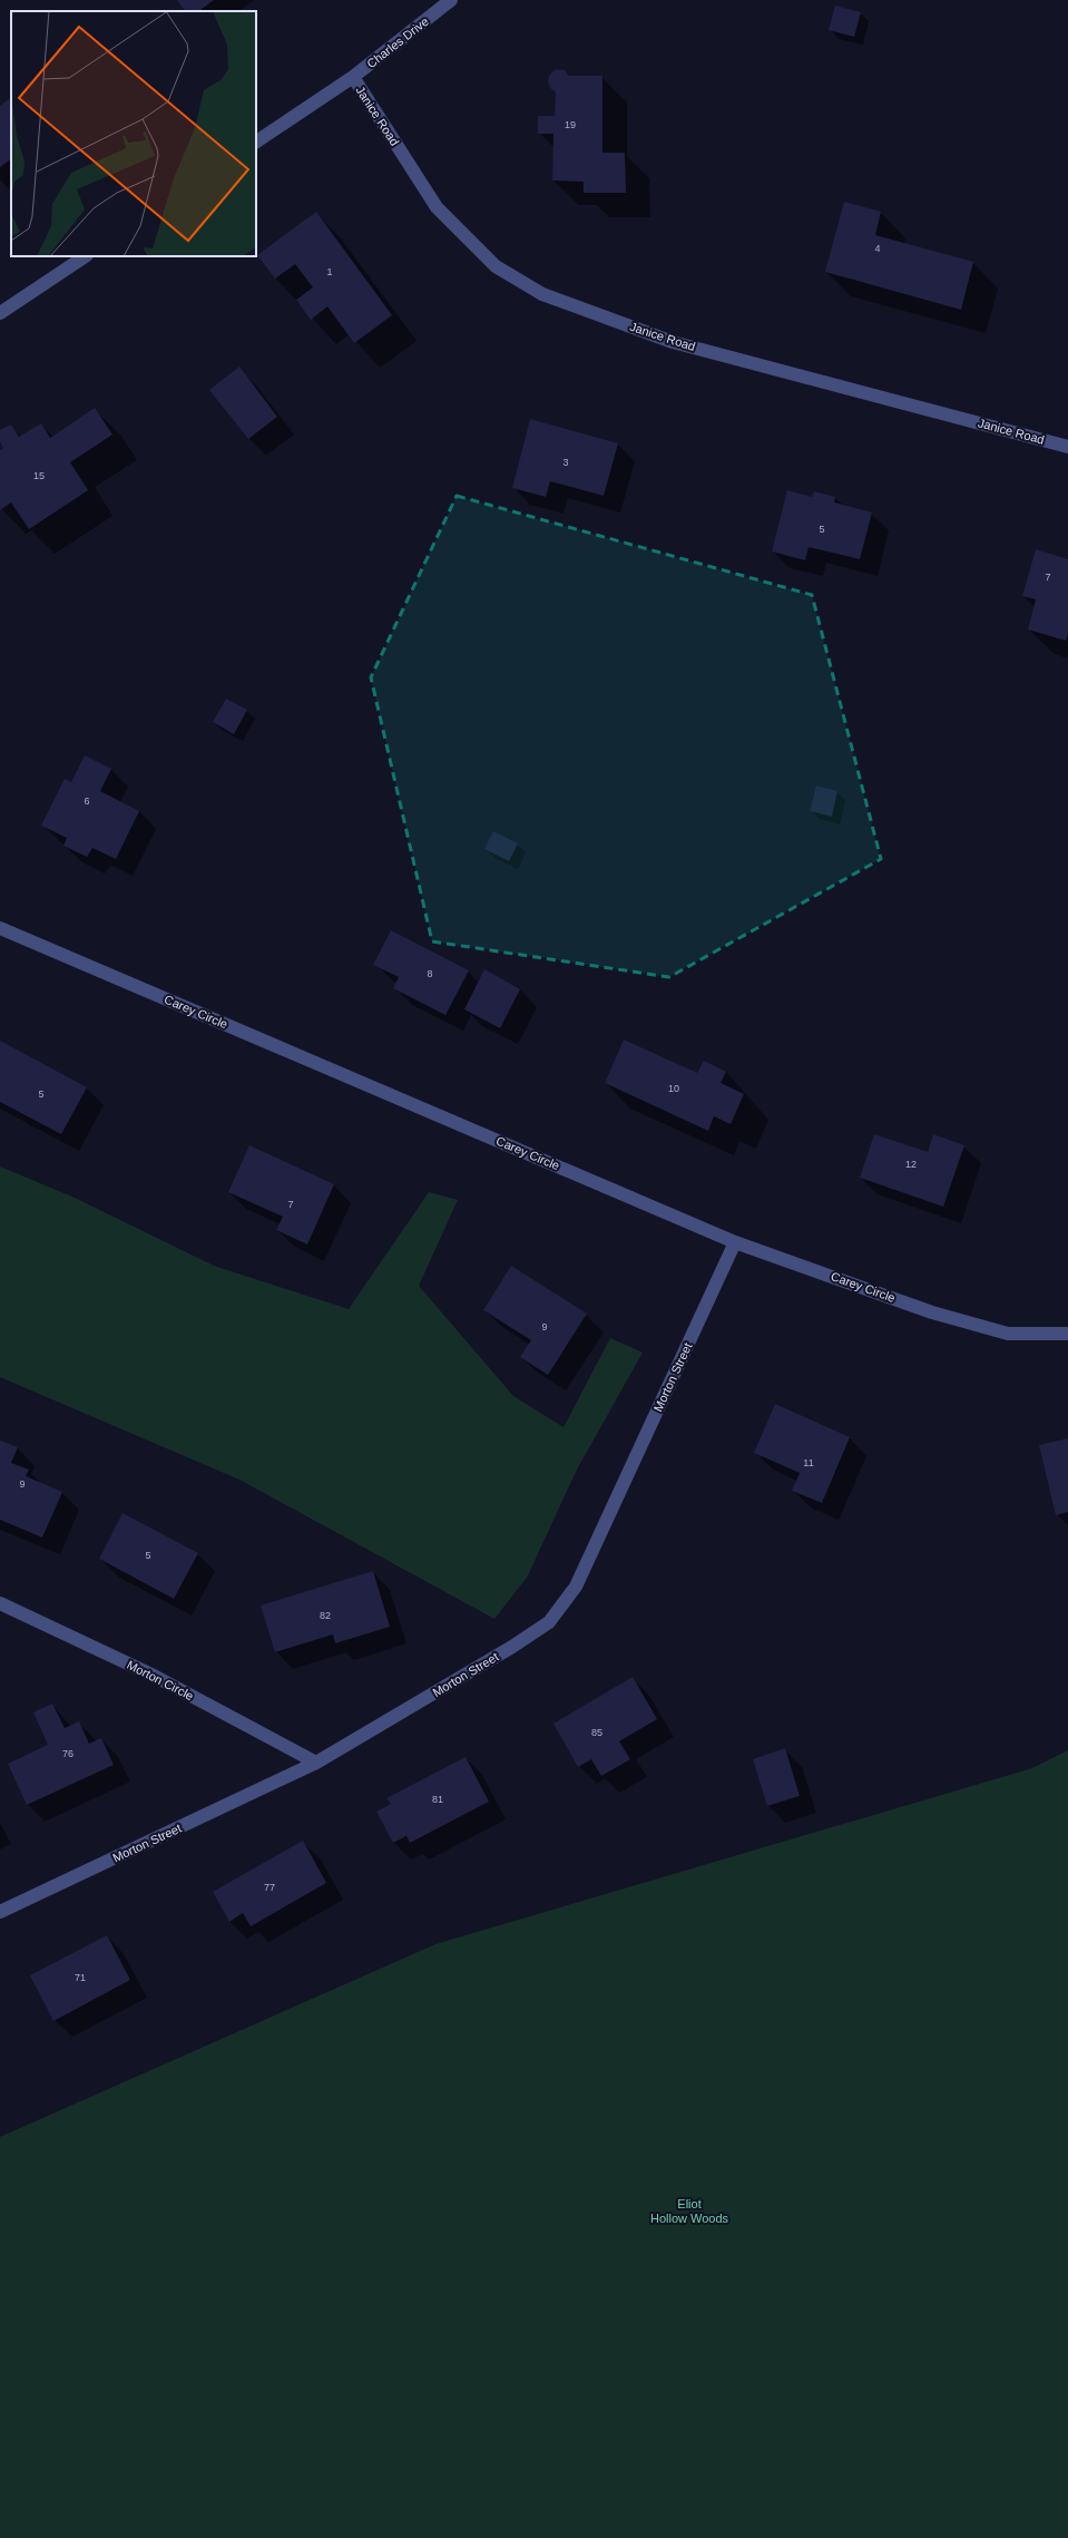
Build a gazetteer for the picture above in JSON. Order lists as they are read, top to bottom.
{
  "streets": {
    "street": [
      "Charles Drive",
      "Janice Road",
      "Carey Circle",
      "Morton Street",
      "Morton Circle"
    ]
  },
  "crossings": [
    ["Charles Drive", "Janice Road"],
    ["Carey Circle", "Morton Street"],
    ["Morton Street", "Morton Circle"]
  ],
  "parks": ["Eliot Hollow Woods"],
  "house_numbers": [
    "19",
    "4",
    "1",
    "3",
    "15",
    "5",
    "7",
    "6",
    "8",
    "10",
    "5",
    "12",
    "7",
    "9",
    "11",
    "9",
    "5",
    "82",
    "85",
    "76",
    "81",
    "77",
    "71"
  ]
}
